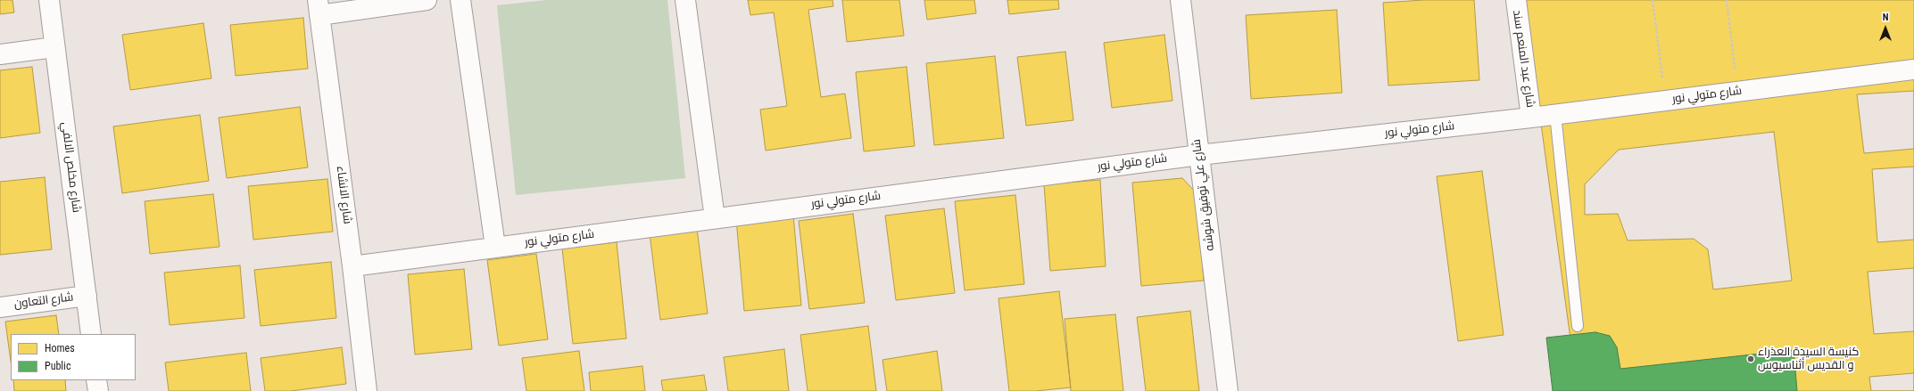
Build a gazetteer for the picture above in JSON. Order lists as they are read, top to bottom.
{
  "streets": {
    "street": [
      "شارع عبد المنعم سند",
      "شارع متولي نور",
      "شارع مخلص الالفي",
      "شارع الانشاء",
      "شارع علي توفيق شوشه",
      "شارع التعاون"
    ]
  },
  "crossings": [
    ["شارع عبد المنعم سند", "شارع متولي نور"],
    ["شارع متولي نور", "شارع الانشاء"],
    ["شارع متولي نور", "شارع علي توفيق شوشه"],
    ["شارع مخلص الالفي", "شارع التعاون"]
  ],
  "places": ["كنيسة السيدة العذراء و القديس أثناسيوس"],
  "legend": ["Homes", "Public"],
  "north": "top"
}
